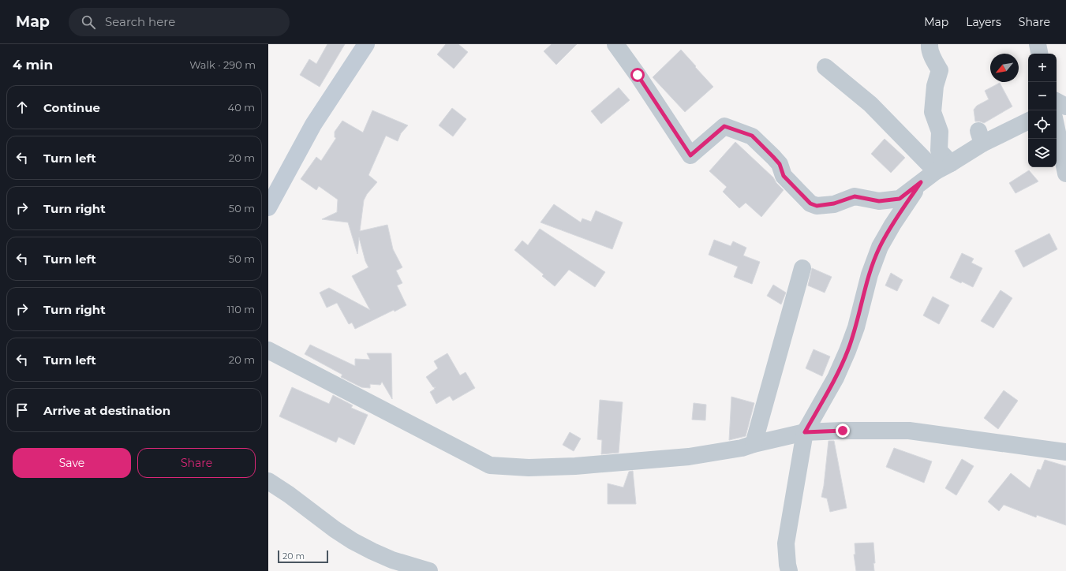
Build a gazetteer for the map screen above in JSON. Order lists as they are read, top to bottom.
{
  "scale_bar": "20 m",
  "north": "bottom left",
  "page": {
    "header": "Map",
    "search": "Search here",
    "nav": ["Map", "Layers", "Share"],
    "heading": ["4 min", "Walk · 290 m"],
    "map_buttons": ["+", "−"],
    "list": [
      ["Continue", "40 m"],
      ["Turn left", "20 m"],
      ["Turn right", "50 m"],
      ["Turn left", "50 m"],
      ["Turn right", "110 m"],
      ["Turn left", "20 m"],
      "Arrive at destination"
    ],
    "buttons": ["Save", "Share"],
    "scale": "20 m"
  }
}
